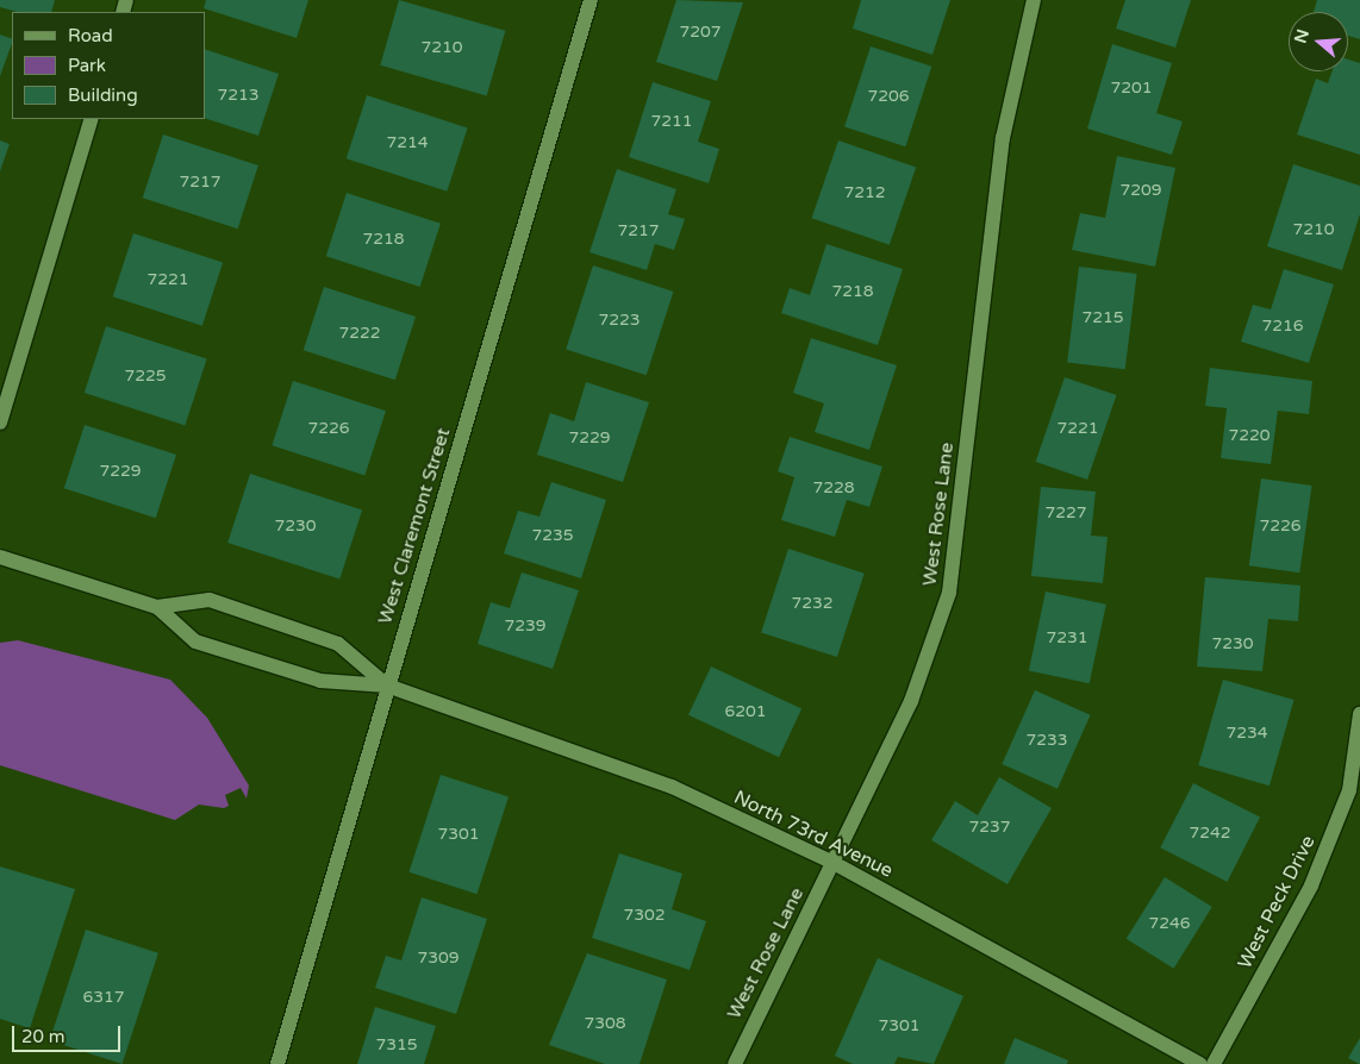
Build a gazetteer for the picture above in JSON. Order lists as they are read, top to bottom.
{
  "streets": {
    "street": [
      "West Rose Lane",
      "West Claremont Street",
      "North 73rd Avenue",
      "West Peck Drive"
    ]
  },
  "crossings": [
    ["West Rose Lane", "North 73rd Avenue"],
    ["West Claremont Street", "North 73rd Avenue"]
  ],
  "house_numbers": [
    "7207",
    "7210",
    "7201",
    "7213",
    "7206",
    "7211",
    "7214",
    "7217",
    "7209",
    "7212",
    "7210",
    "7217",
    "7218",
    "7221",
    "7218",
    "7215",
    "7223",
    "7216",
    "7222",
    "7225",
    "7226",
    "7221",
    "7220",
    "7229",
    "7229",
    "7228",
    "7227",
    "7230",
    "7226",
    "7235",
    "7232",
    "7239",
    "7231",
    "7230",
    "6201",
    "7234",
    "7233",
    "7237",
    "7242",
    "7301",
    "7302",
    "7246",
    "7309",
    "6317",
    "7308",
    "7301",
    "7315"
  ],
  "legend": ["Road", "Park", "Building"],
  "scale_bar": "20 m",
  "north": "left"
}
